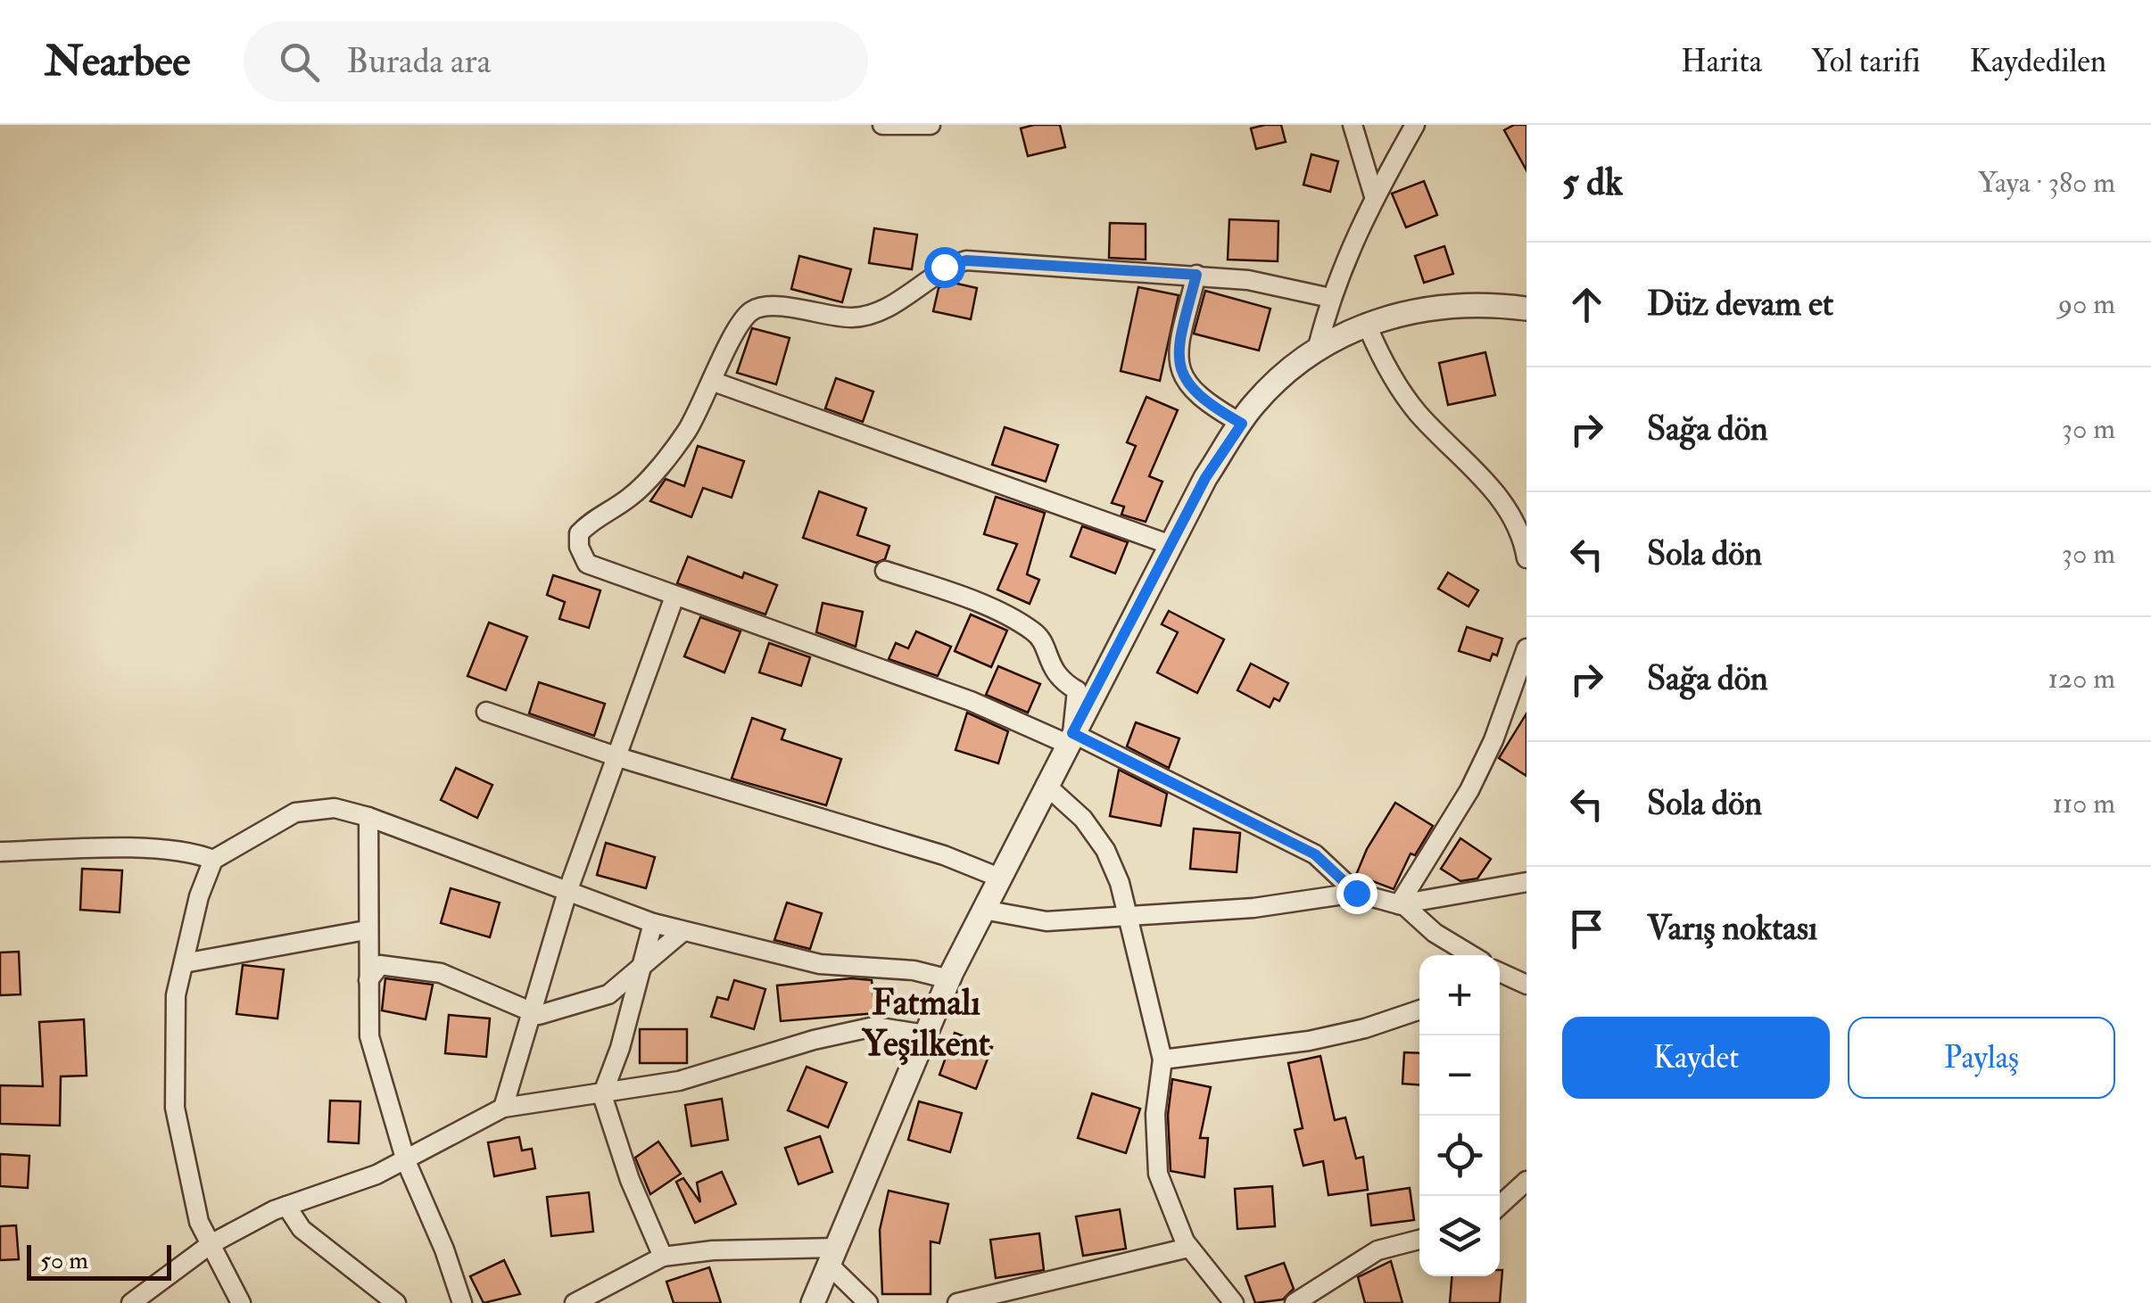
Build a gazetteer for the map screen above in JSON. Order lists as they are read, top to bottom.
{
  "districts": ["Fatmalı Yeşilkent"],
  "scale_bar": "50 m",
  "page": {
    "header": "Nearbee",
    "search": "Burada ara",
    "nav": ["Harita", "Yol tarifi", "Kaydedilen"],
    "heading": ["5 dk", "Yaya · 380 m"],
    "list": [
      ["Düz devam et", "90 m"],
      ["Sağa dön", "30 m"],
      ["Sola dön", "30 m"],
      ["Sağa dön", "120 m"],
      ["Sola dön", "110 m"],
      "Varış noktası"
    ],
    "map_buttons": ["+", "−"],
    "buttons": ["Kaydet", "Paylaş"],
    "scale": "50 m"
  }
}
